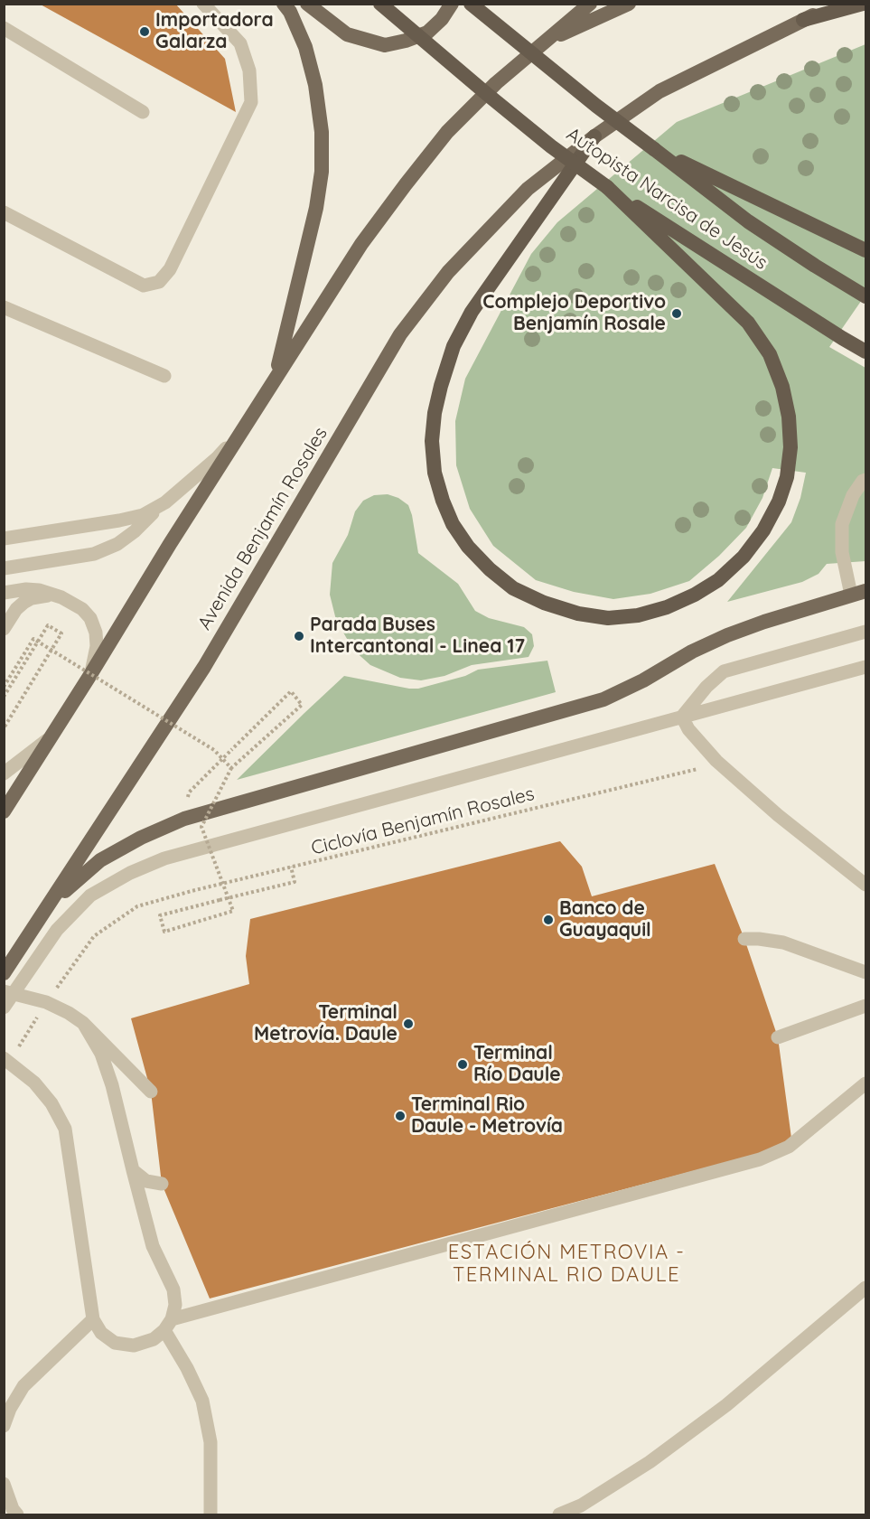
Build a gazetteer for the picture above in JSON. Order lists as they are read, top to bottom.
{
  "streets": {
    "highway": ["Autopista Narcisa de Jesús"],
    "main road": ["Avenida Benjamín Rosales"],
    "path": ["Ciclovía Benjamín Rosales"]
  },
  "districts": ["ESTACIÓN METROVIA - TERMINAL RIO DAULE"],
  "places": [
    "Importadora Galarza",
    "Complejo Deportivo Benjamín Rosale",
    "Parada Buses Intercantonal - Linea 17",
    "Banco de Guayaquil",
    "Terminal Metrovía. Daule",
    "Terminal Río Daule",
    "Terminal Rio Daule - Metrovía"
  ]
}
